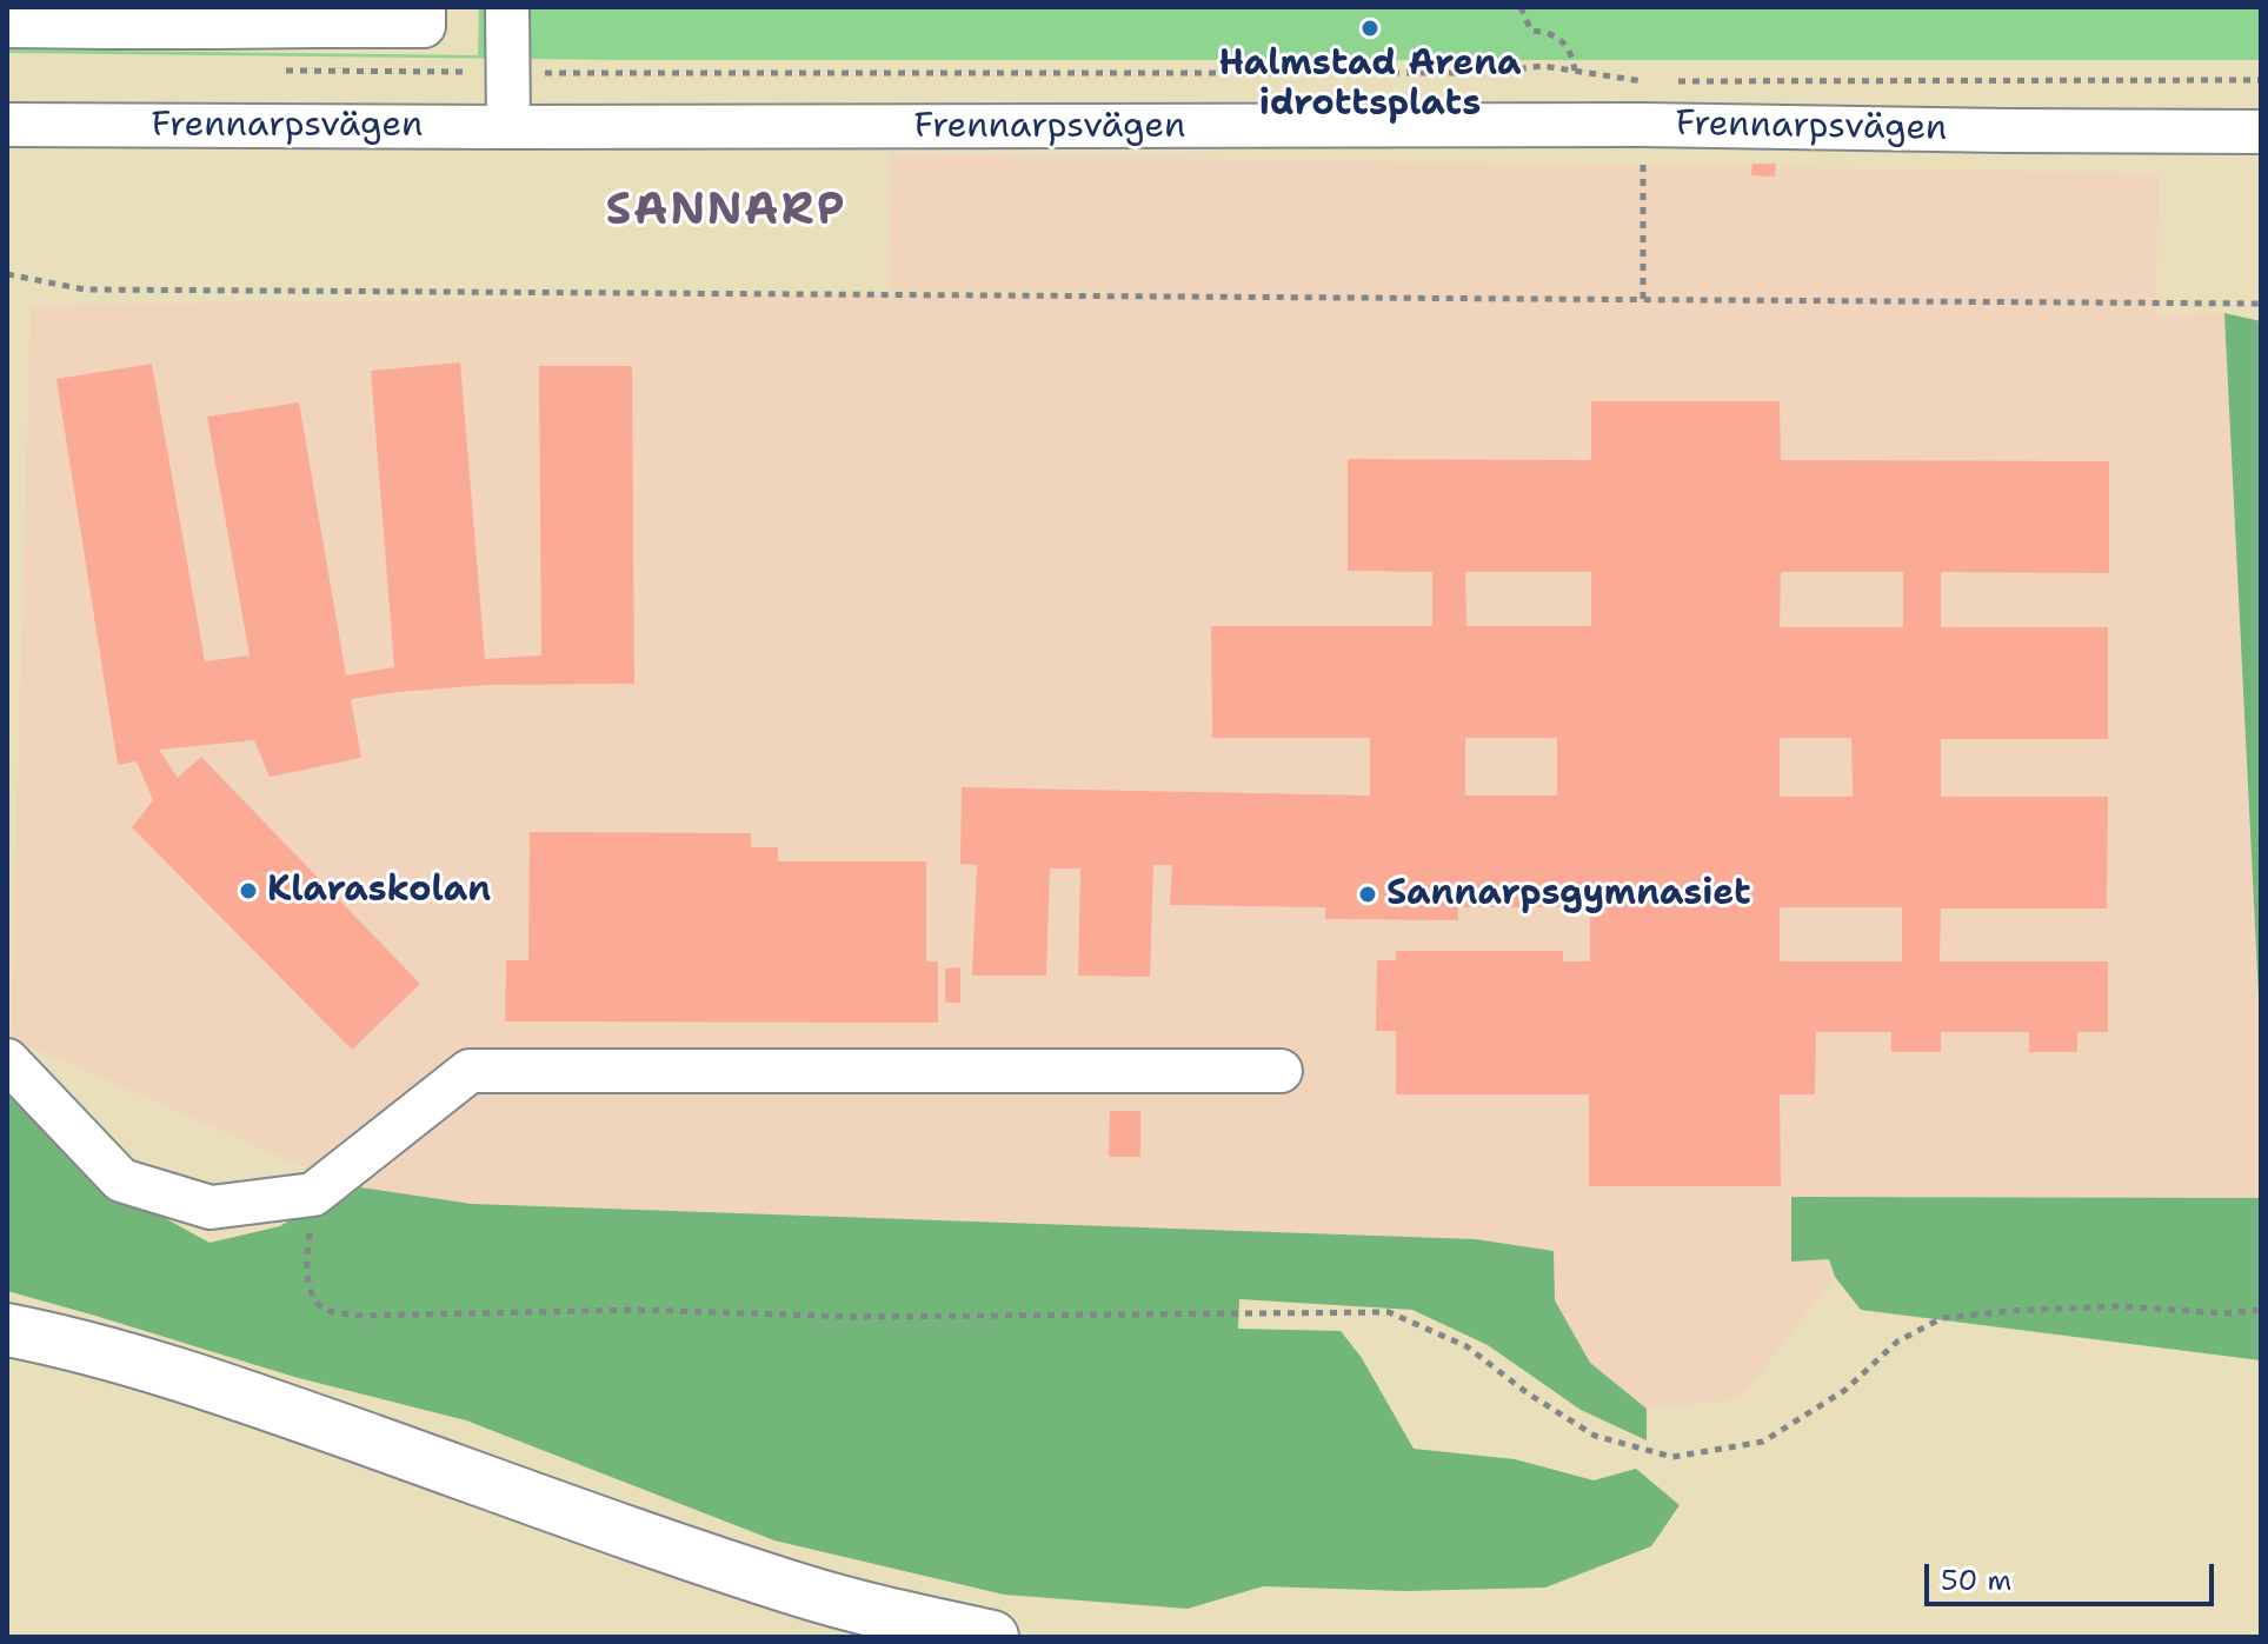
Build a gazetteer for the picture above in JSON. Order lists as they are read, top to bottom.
{
  "streets": {
    "street": ["Frennarpsvägen"]
  },
  "districts": ["SANNARP"],
  "places": ["Halmstad Arena idrottsplats", "Klaraskolan", "Sannarpsgymnasiet"],
  "scale_bar": "50 m"
}
